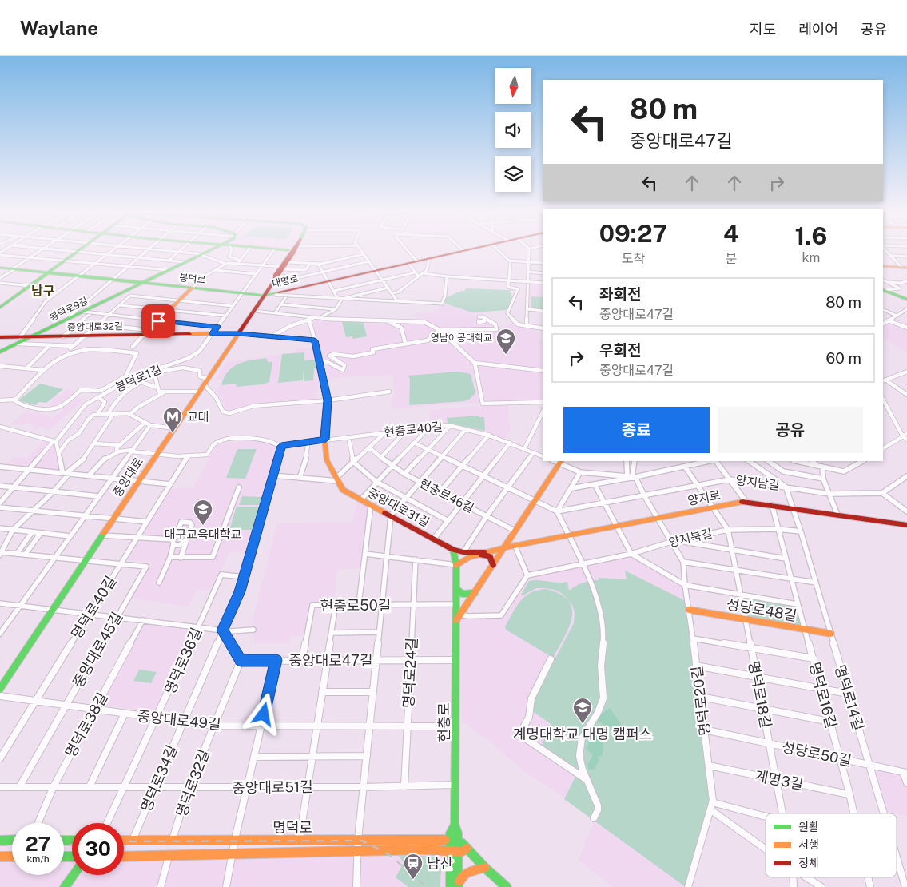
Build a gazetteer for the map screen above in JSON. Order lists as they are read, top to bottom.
{
  "streets": {
    "main road": [
      "봉덕로",
      "대명로",
      "봉덕로9길",
      "중앙대로32길",
      "중앙대로",
      "양지로",
      "중앙대로31길",
      "성당로48길",
      "현충로",
      "명덕로"
    ],
    "street": [
      "봉덕로1길",
      "현충로40길",
      "양지남길",
      "현충로46길",
      "양지북길",
      "현충로50길",
      "명덕로40길",
      "중앙대로45길",
      "중앙대로47길",
      "명덕로36길",
      "명덕로24길",
      "명덕로18길",
      "명덕로16길",
      "명덕로14길",
      "명덕로20길",
      "중앙대로49길",
      "명덕로38길",
      "성당로50길",
      "명덕로34길",
      "계명3길",
      "명덕로32길",
      "중앙대로51길"
    ]
  },
  "crossings": [
    ["봉덕로", "대명로"],
    ["봉덕로", "봉덕로9길"],
    ["봉덕로", "봉덕로1길"],
    ["봉덕로", "중앙대로"],
    ["대명로", "중앙대로"],
    ["봉덕로9길", "중앙대로32길"],
    ["중앙대로32길", "봉덕로1길"],
    ["중앙대로32길", "중앙대로"],
    ["현충로40길", "중앙대로31길"],
    ["현충로40길", "명덕로34길"],
    ["중앙대로", "중앙대로45길"],
    ["양지남길", "명덕로18길"],
    ["양지남길", "명덕로14길"],
    ["양지남길", "명덕로20길"],
    ["양지로", "중앙대로31길"],
    ["양지로", "명덕로18길"],
    ["양지로", "명덕로16길"],
    ["양지로", "명덕로14길"],
    ["양지로", "명덕로20길"],
    ["중앙대로31길", "현충로"],
    ["양지북길", "명덕로18길"],
    ["양지북길", "명덕로16길"],
    ["양지북길", "명덕로14길"],
    ["양지북길", "명덕로20길"],
    ["현충로50길", "중앙대로47길"],
    ["현충로50길", "명덕로24길"],
    ["현충로50길", "현충로"],
    ["명덕로40길", "중앙대로45길"],
    ["명덕로40길", "중앙대로49길"],
    ["성당로48길", "명덕로18길"],
    ["성당로48길", "명덕로16길"],
    ["성당로48길", "명덕로14길"],
    ["성당로48길", "명덕로20길"],
    ["중앙대로45길", "중앙대로49길"],
    ["중앙대로45길", "중앙대로51길"],
    ["중앙대로47길", "명덕로24길"],
    ["중앙대로47길", "현충로"],
    ["중앙대로47길", "명덕로32길"],
    ["명덕로36길", "중앙대로49길"],
    ["명덕로36길", "명덕로34길"],
    ["명덕로36길", "중앙대로51길"],
    ["명덕로24길", "중앙대로49길"],
    ["명덕로24길", "중앙대로51길"],
    ["명덕로18길", "성당로50길"],
    ["명덕로18길", "계명3길"],
    ["명덕로16길", "성당로50길"],
    ["명덕로16길", "계명3길"],
    ["명덕로14길", "성당로50길"],
    ["명덕로20길", "성당로50길"],
    ["명덕로20길", "계명3길"],
    ["중앙대로49길", "현충로"],
    ["중앙대로49길", "명덕로38길"],
    ["중앙대로49길", "명덕로34길"],
    ["중앙대로49길", "명덕로32길"],
    ["현충로", "중앙대로51길"],
    ["현충로", "명덕로"],
    ["명덕로38길", "중앙대로51길"],
    ["명덕로34길", "중앙대로51길"],
    ["명덕로34길", "명덕로"],
    ["명덕로32길", "중앙대로51길"],
    ["명덕로32길", "명덕로"]
  ],
  "districts": ["남구"],
  "places": {
    "school or university": ["영남이공대학교", "대구교육대학교", "계명대학교 대명 캠퍼스"],
    "metro station": ["교대"],
    "station": ["남산"]
  },
  "legend": ["원활", "서행", "정체"],
  "north": "bottom",
  "page": {
    "header": "Waylane",
    "nav": ["지도", "레이어", "공유"],
    "turn": ["80 m", "중앙대로47길"],
    "eta": [
      "09:27",
      "도착",
      "4",
      "분",
      "1.6",
      "km"
    ],
    "list": [
      {
        "name": "좌회전",
        "note": "중앙대로47길",
        "value": "80 m"
      },
      {
        "name": "우회전",
        "note": "중앙대로47길",
        "value": "60 m"
      }
    ],
    "buttons": ["종료", "공유"],
    "speed": "27 km/h",
    "limit": "30"
  }
}
